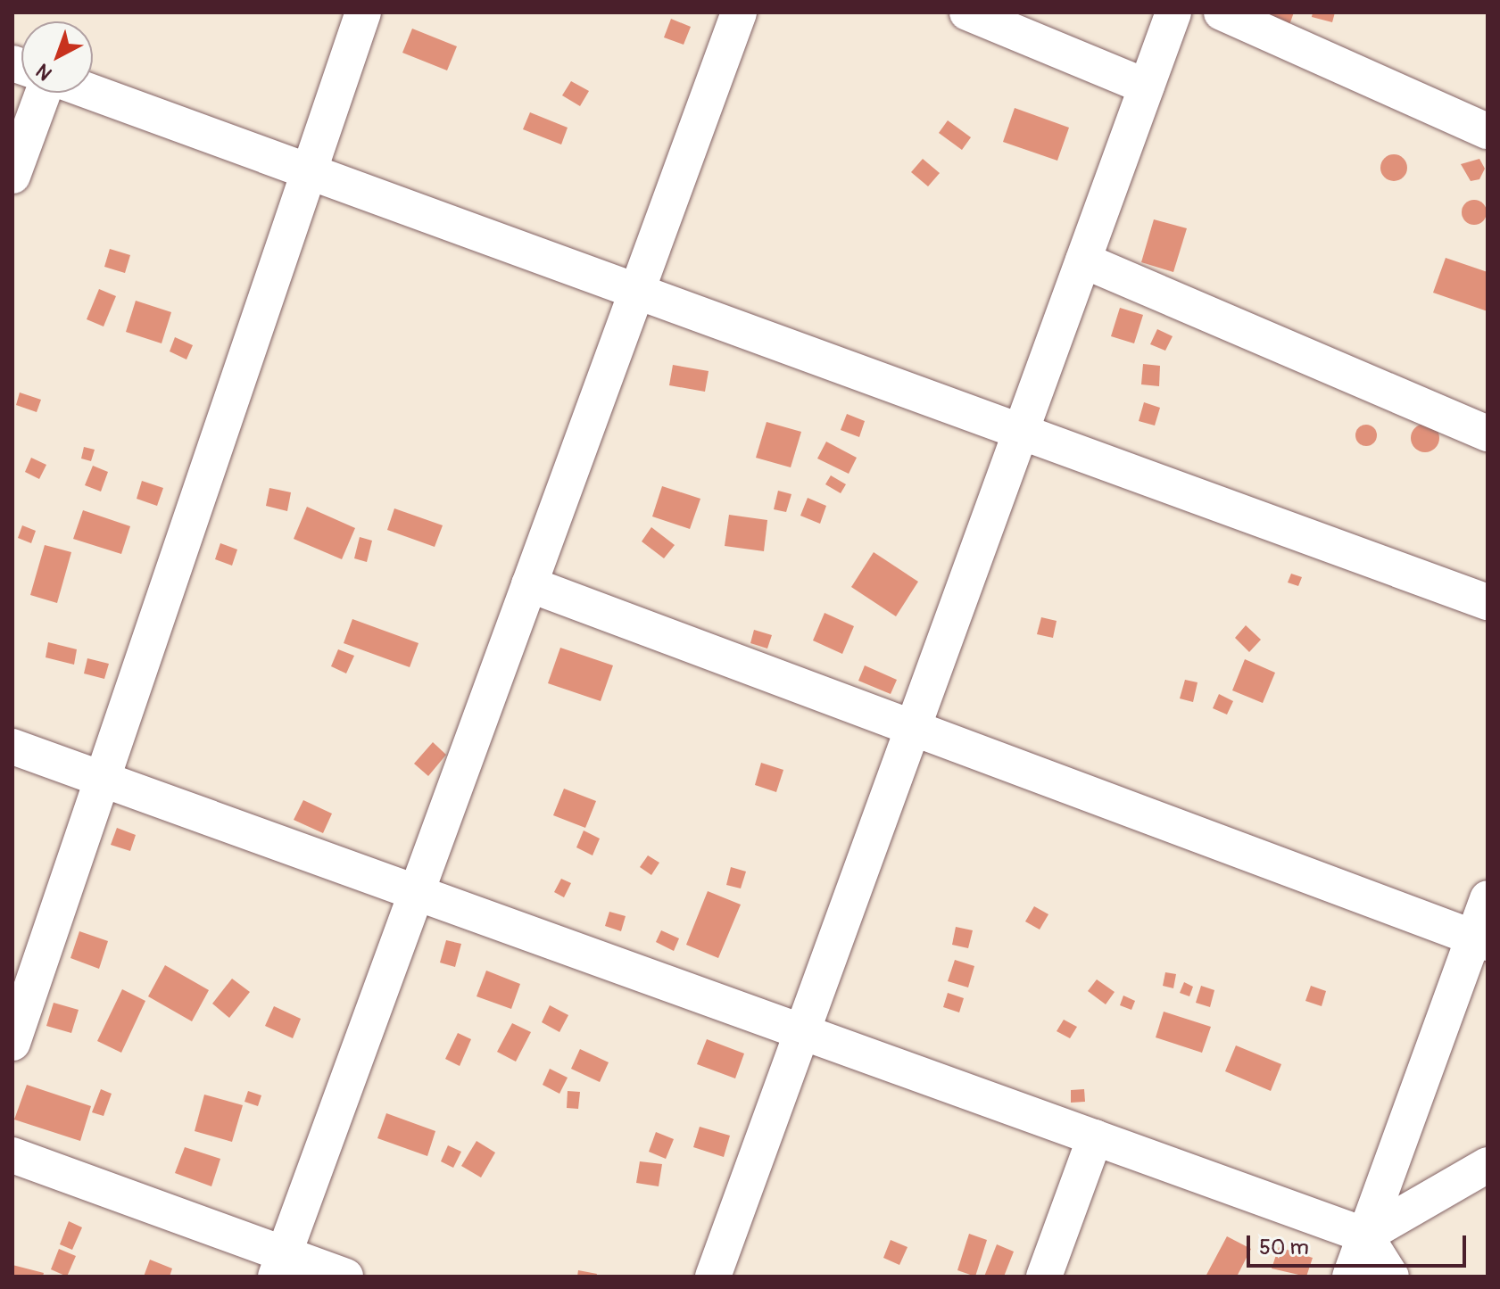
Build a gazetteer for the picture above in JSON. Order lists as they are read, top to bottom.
{
  "scale_bar": "50 m",
  "north": "bottom left"
}
